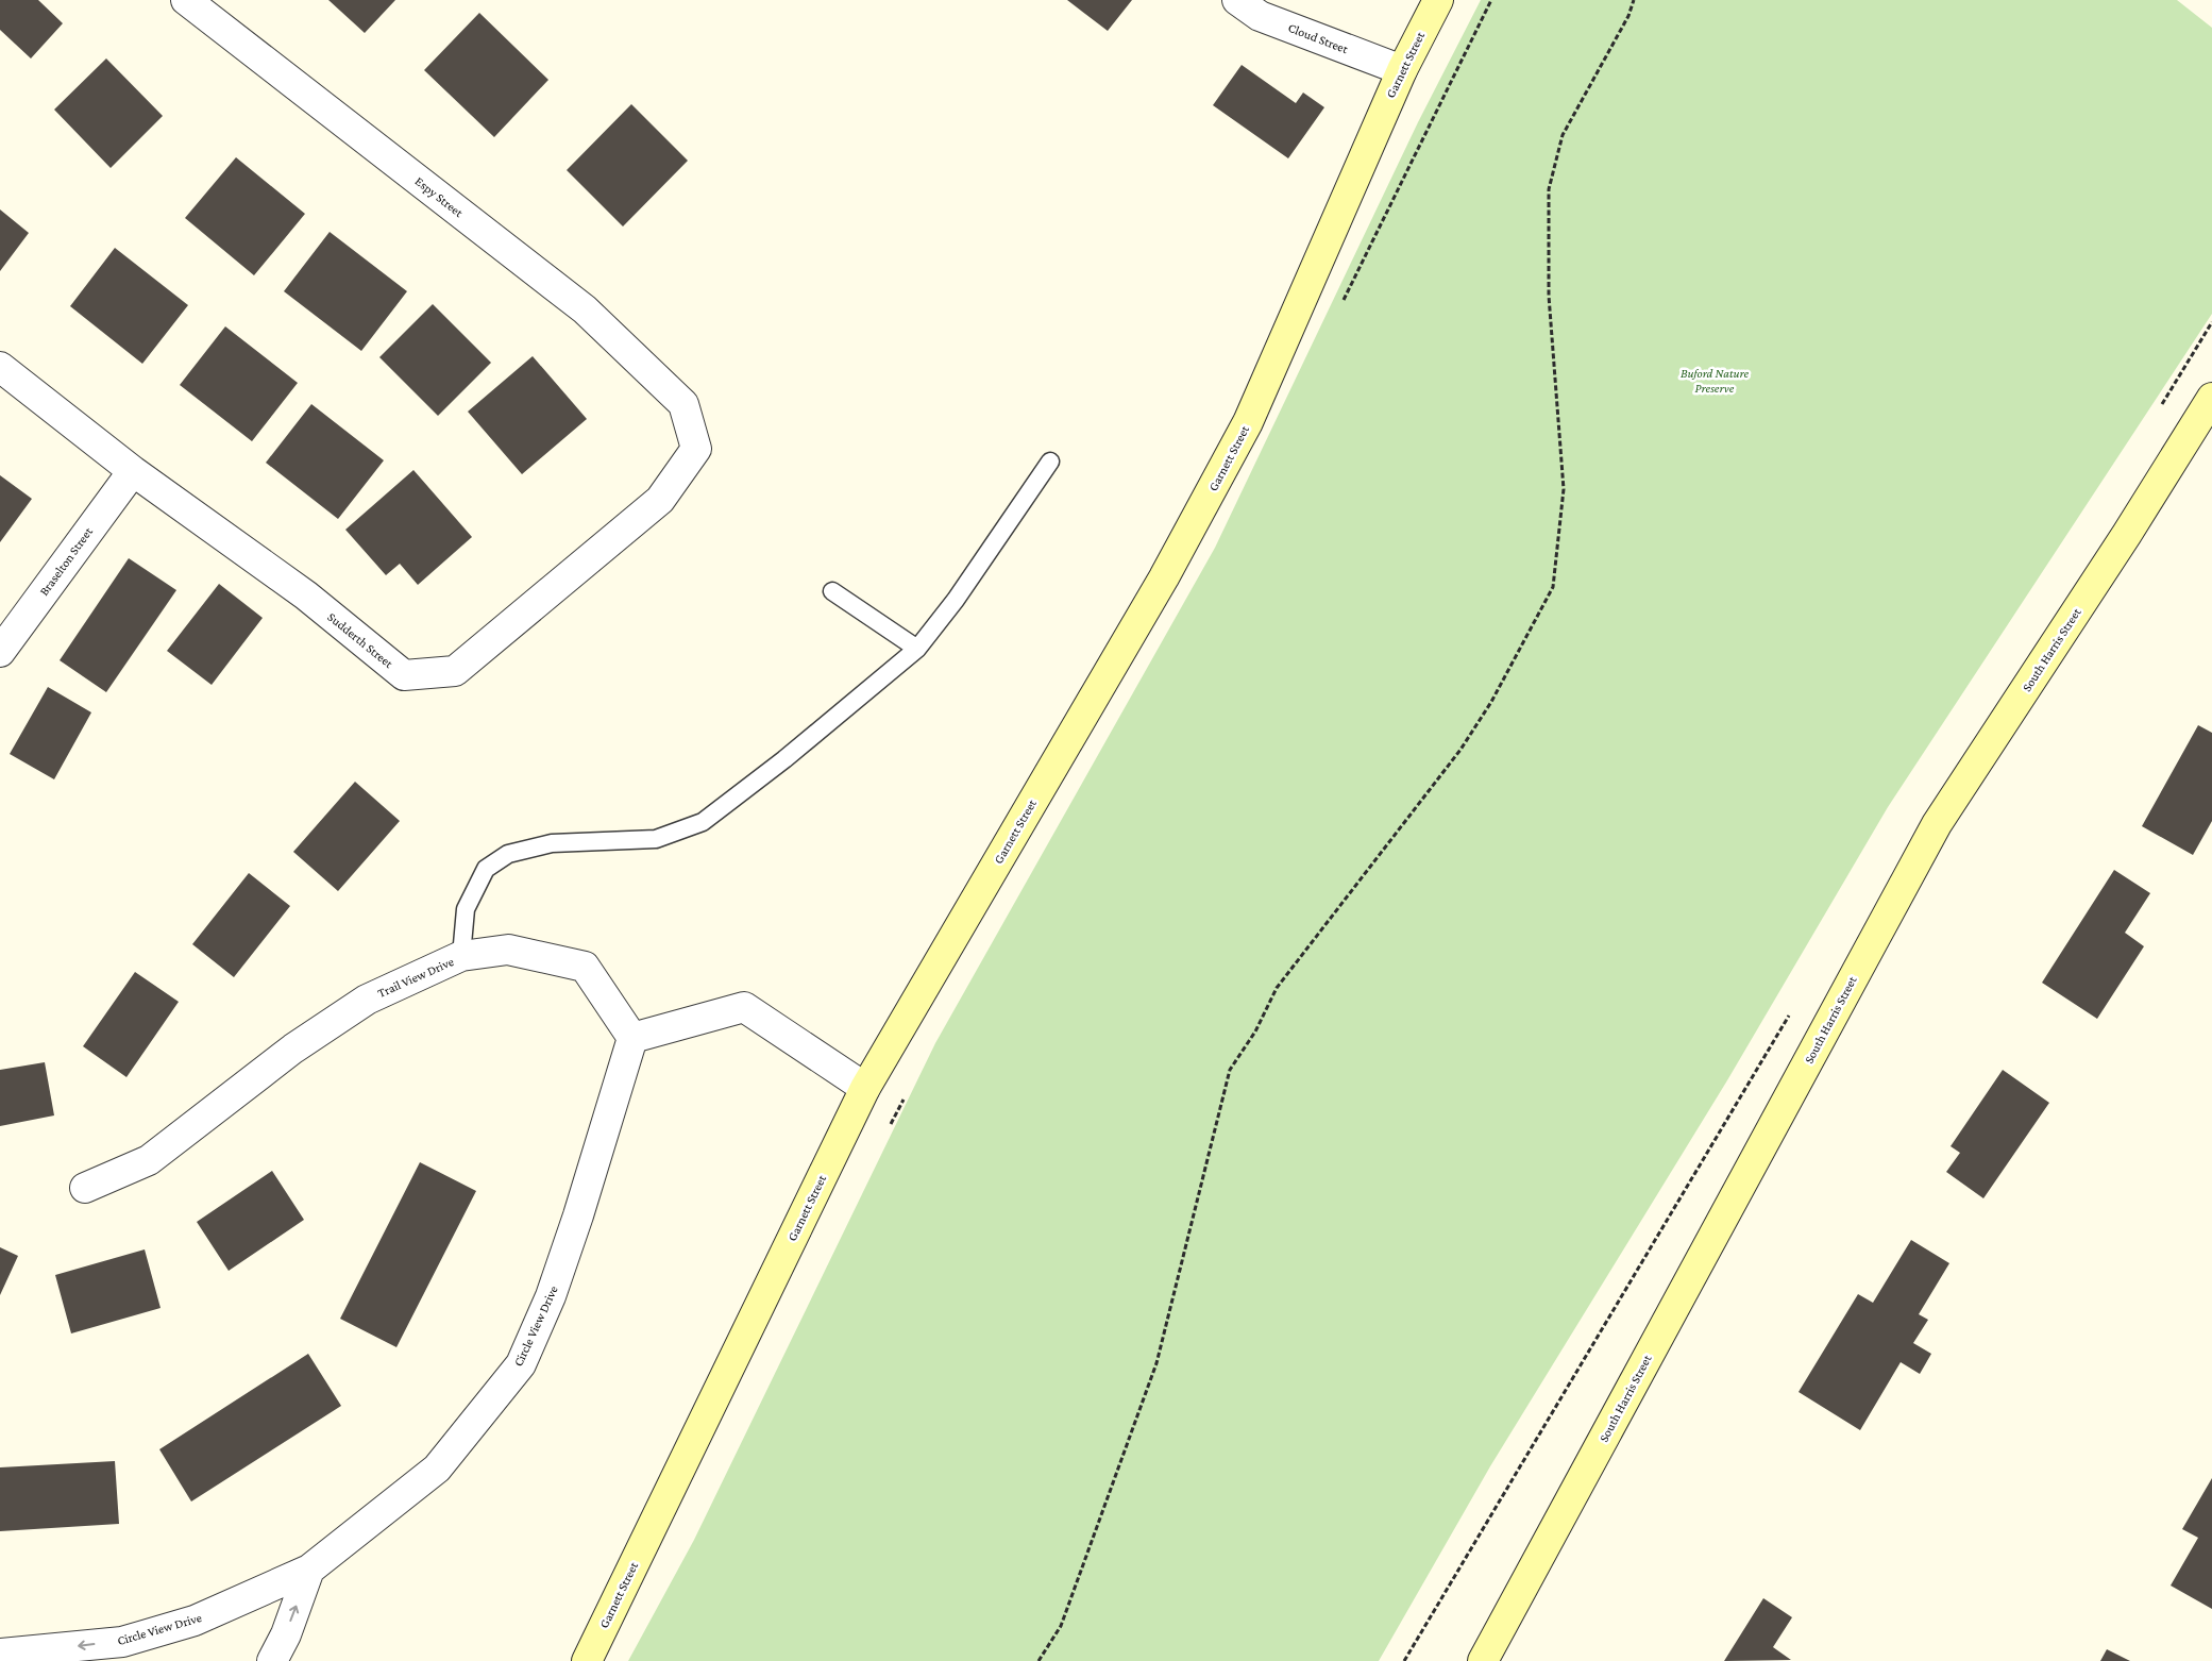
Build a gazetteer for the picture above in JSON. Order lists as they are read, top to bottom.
{
  "streets": {
    "street": [
      "Cloud Street",
      "Garnett Street",
      "Espy Street",
      "Braselton Street",
      "Sudderth Street",
      "South Harris Street",
      "Trail View Drive",
      "Circle View Drive"
    ]
  },
  "crossings": [
    ["Cloud Street", "Garnett Street"],
    ["Espy Street", "Sudderth Street"],
    ["Braselton Street", "Sudderth Street"],
    ["Trail View Drive", "Circle View Drive"]
  ],
  "parks": ["Buford Nature Preserve"]
}
